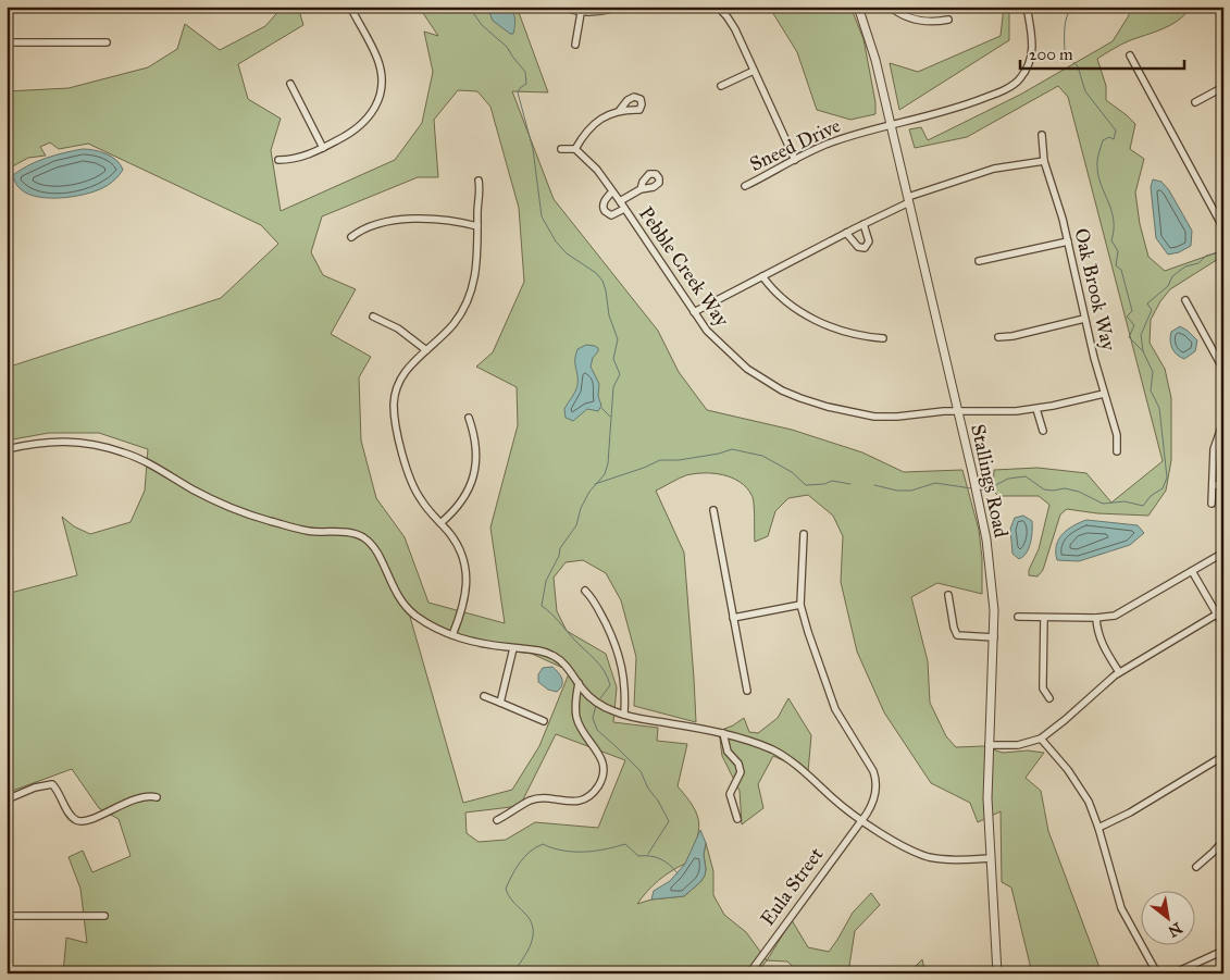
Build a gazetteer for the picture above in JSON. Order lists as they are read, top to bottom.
{
  "streets": {
    "street": [
      "Sneed Drive",
      "Pebble Creek Way",
      "Oak Brook Way",
      "Stallings Road",
      "Eula Street"
    ]
  },
  "crossings": [
    ["Sneed Drive", "Stallings Road"],
    ["Pebble Creek Way", "Oak Brook Way"],
    ["Pebble Creek Way", "Stallings Road"]
  ],
  "scale_bar": "200 m",
  "north": "bottom right"
}
